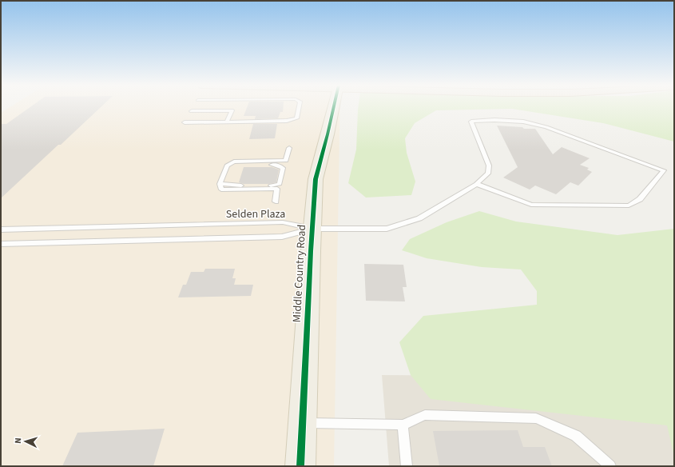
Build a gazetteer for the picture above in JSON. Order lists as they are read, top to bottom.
{
  "streets": {
    "main road": ["Middle Country Road"],
    "lane": ["Selden Plaza"]
  },
  "crossings": [
    ["Selden Plaza", "Middle Country Road"]
  ],
  "north": "left"
}
